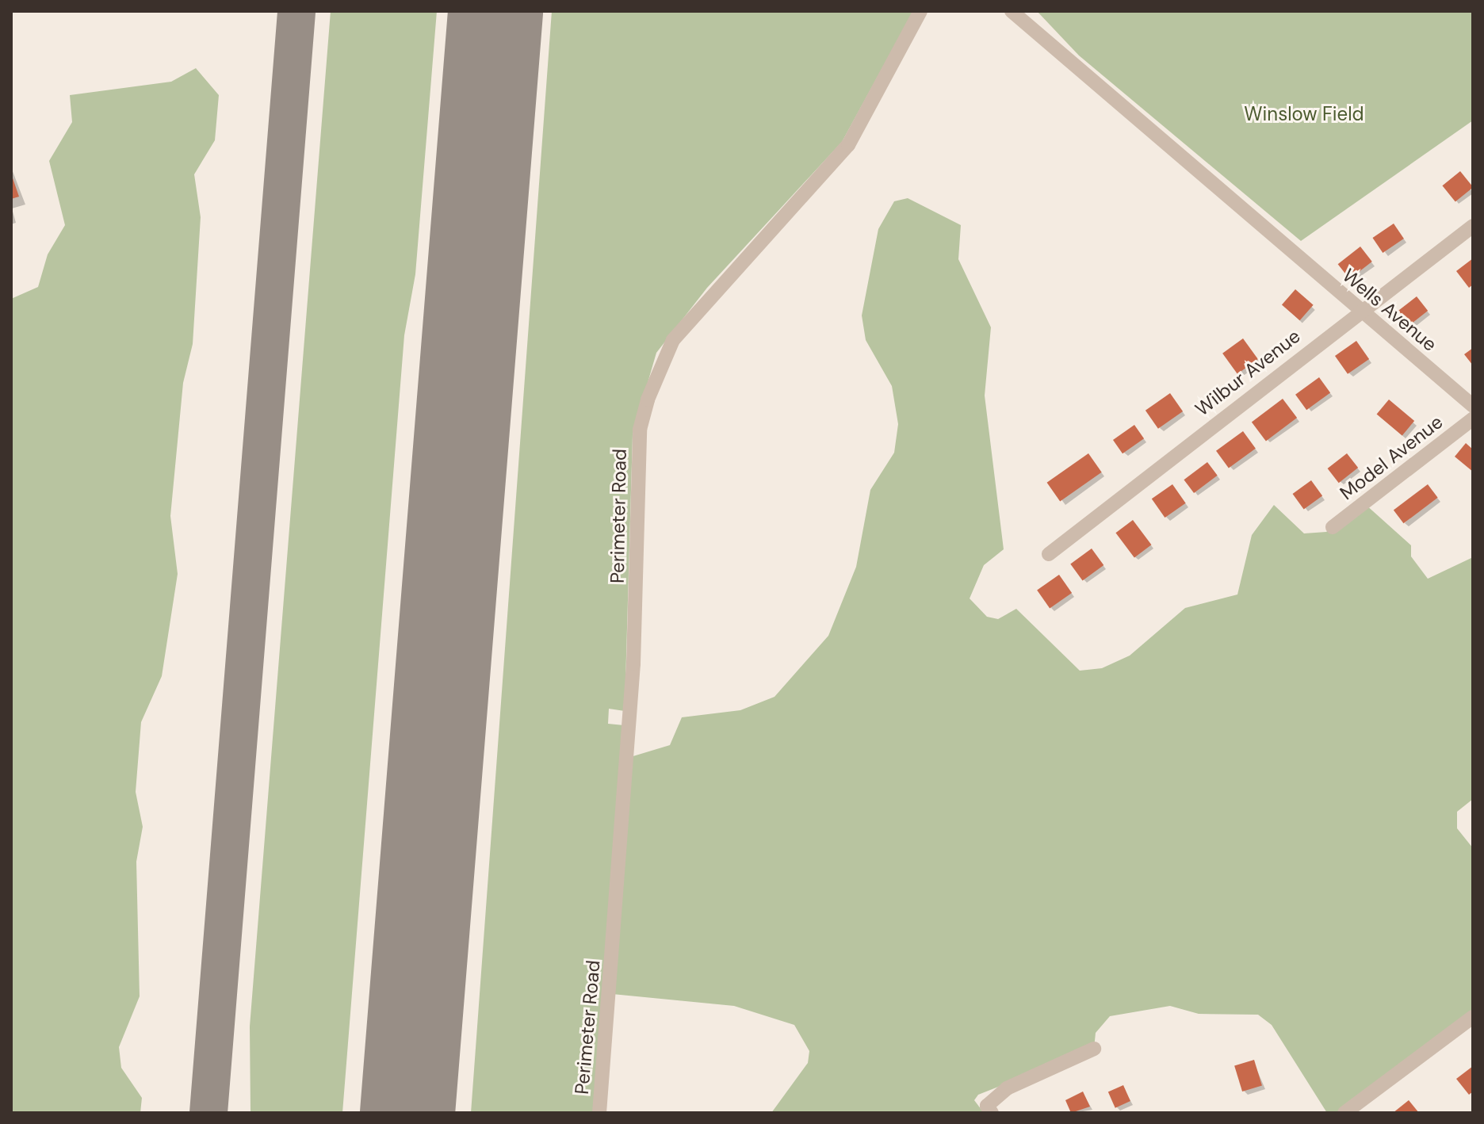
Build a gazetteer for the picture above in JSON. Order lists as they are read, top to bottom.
{
  "streets": {
    "street": [
      "Wells Avenue",
      "Wilbur Avenue",
      "Model Avenue",
      "Perimeter Road"
    ]
  },
  "crossings": [
    ["Wells Avenue", "Wilbur Avenue"]
  ],
  "parks": ["Winslow Field"]
}
